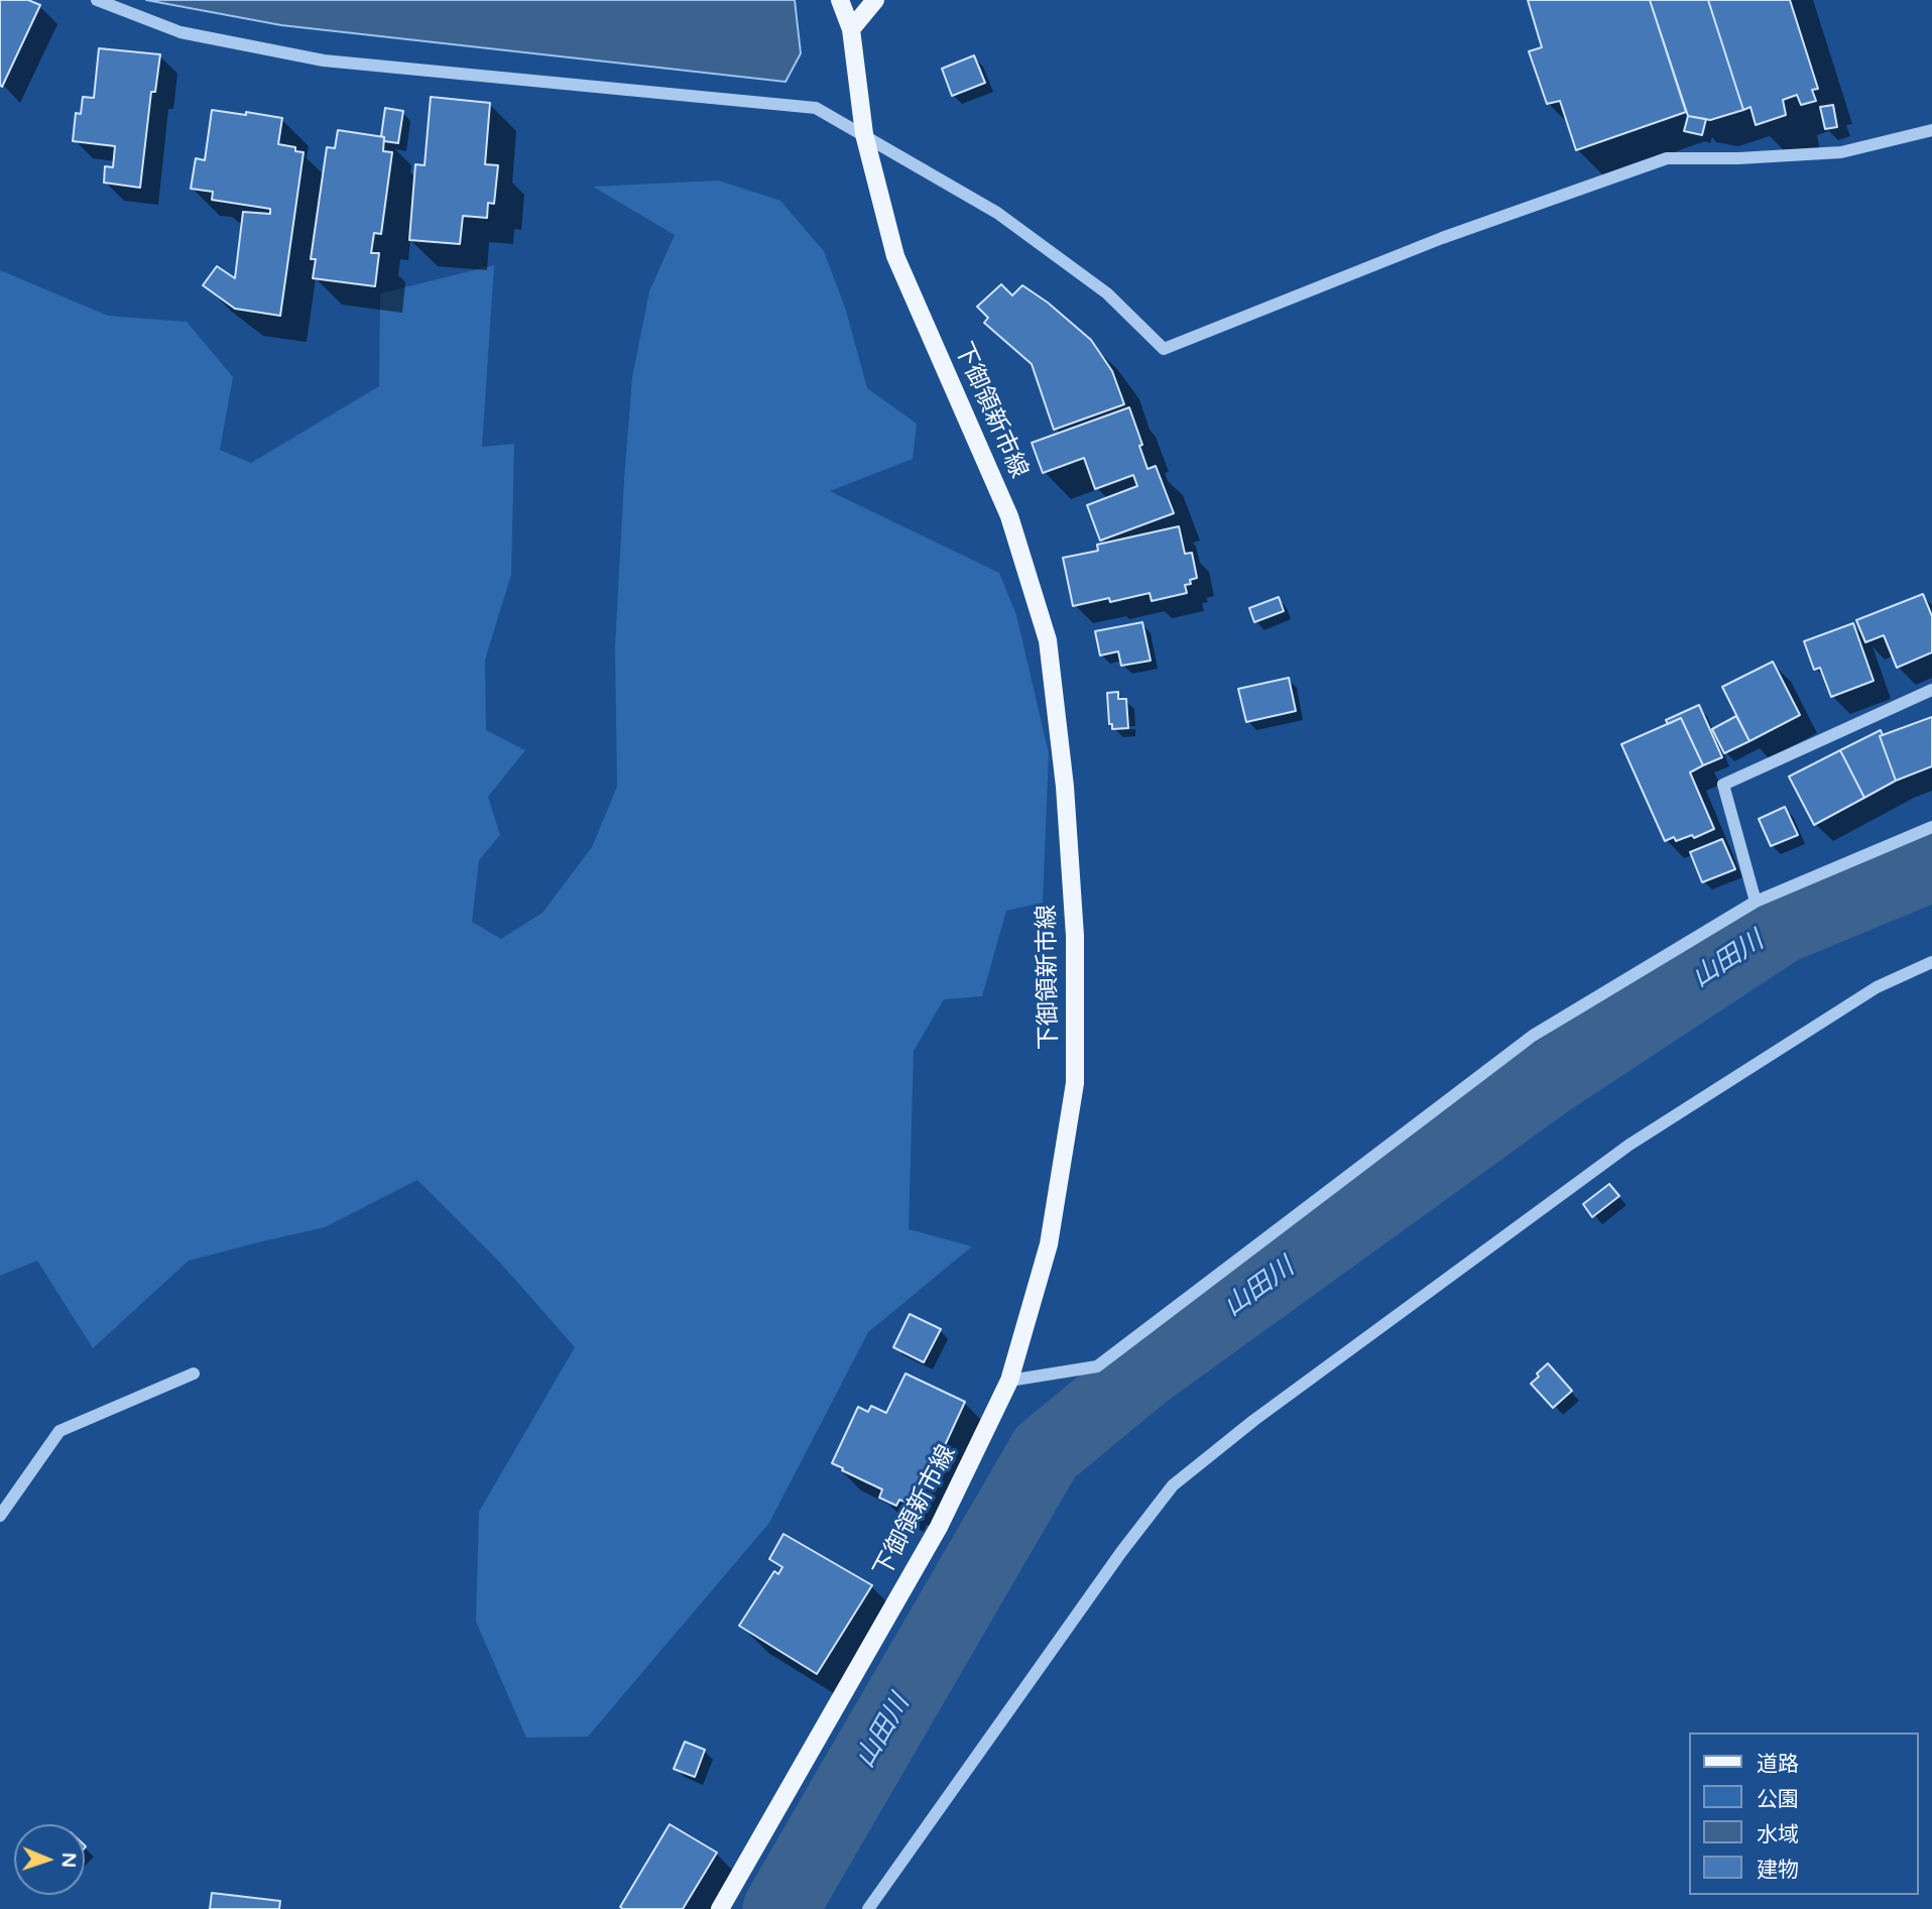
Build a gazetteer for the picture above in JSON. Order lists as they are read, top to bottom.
{
  "streets": {
    "main road": ["下御領新市線"]
  },
  "water": ["山田川"],
  "legend": [
    "道路",
    "公園",
    "水域",
    "建物"
  ],
  "north": "right"
}
